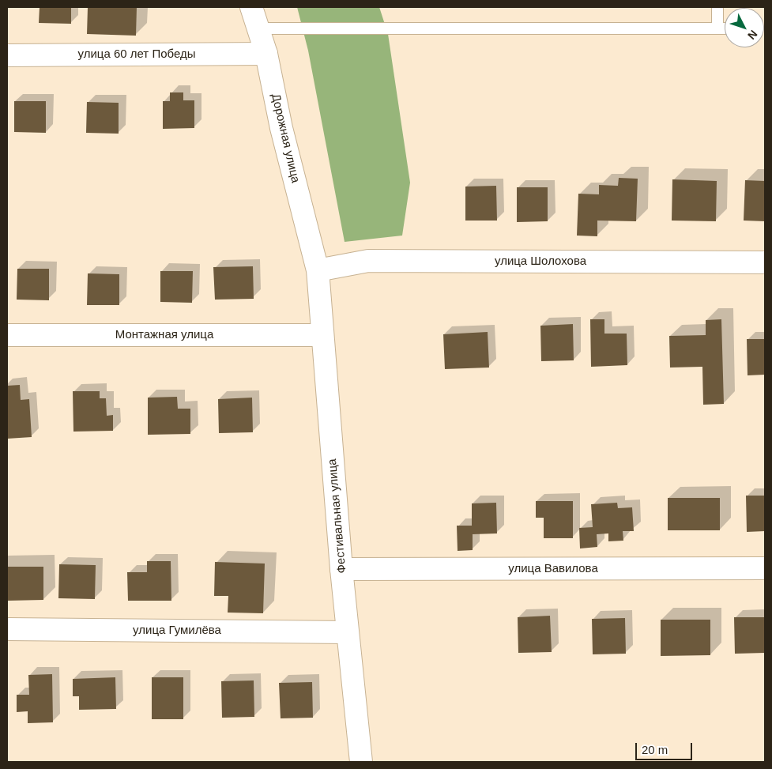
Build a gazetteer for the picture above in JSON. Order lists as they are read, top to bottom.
{
  "streets": {
    "street": [
      "улица 60 лет Победы",
      "Дорожная улица",
      "улица Шолохова",
      "Монтажная улица",
      "Фестивальная улица",
      "улица Вавилова",
      "улица Гумилёва"
    ]
  },
  "crossings": [
    ["улица 60 лет Победы", "Дорожная улица"],
    ["Дорожная улица", "улица Шолохова"],
    ["Дорожная улица", "Фестивальная улица"],
    ["улица Шолохова", "Фестивальная улица"],
    ["Монтажная улица", "Фестивальная улица"],
    ["Фестивальная улица", "улица Вавилова"],
    ["Фестивальная улица", "улица Гумилёва"]
  ],
  "scale_bar": "20 m",
  "north": "bottom right"
}
